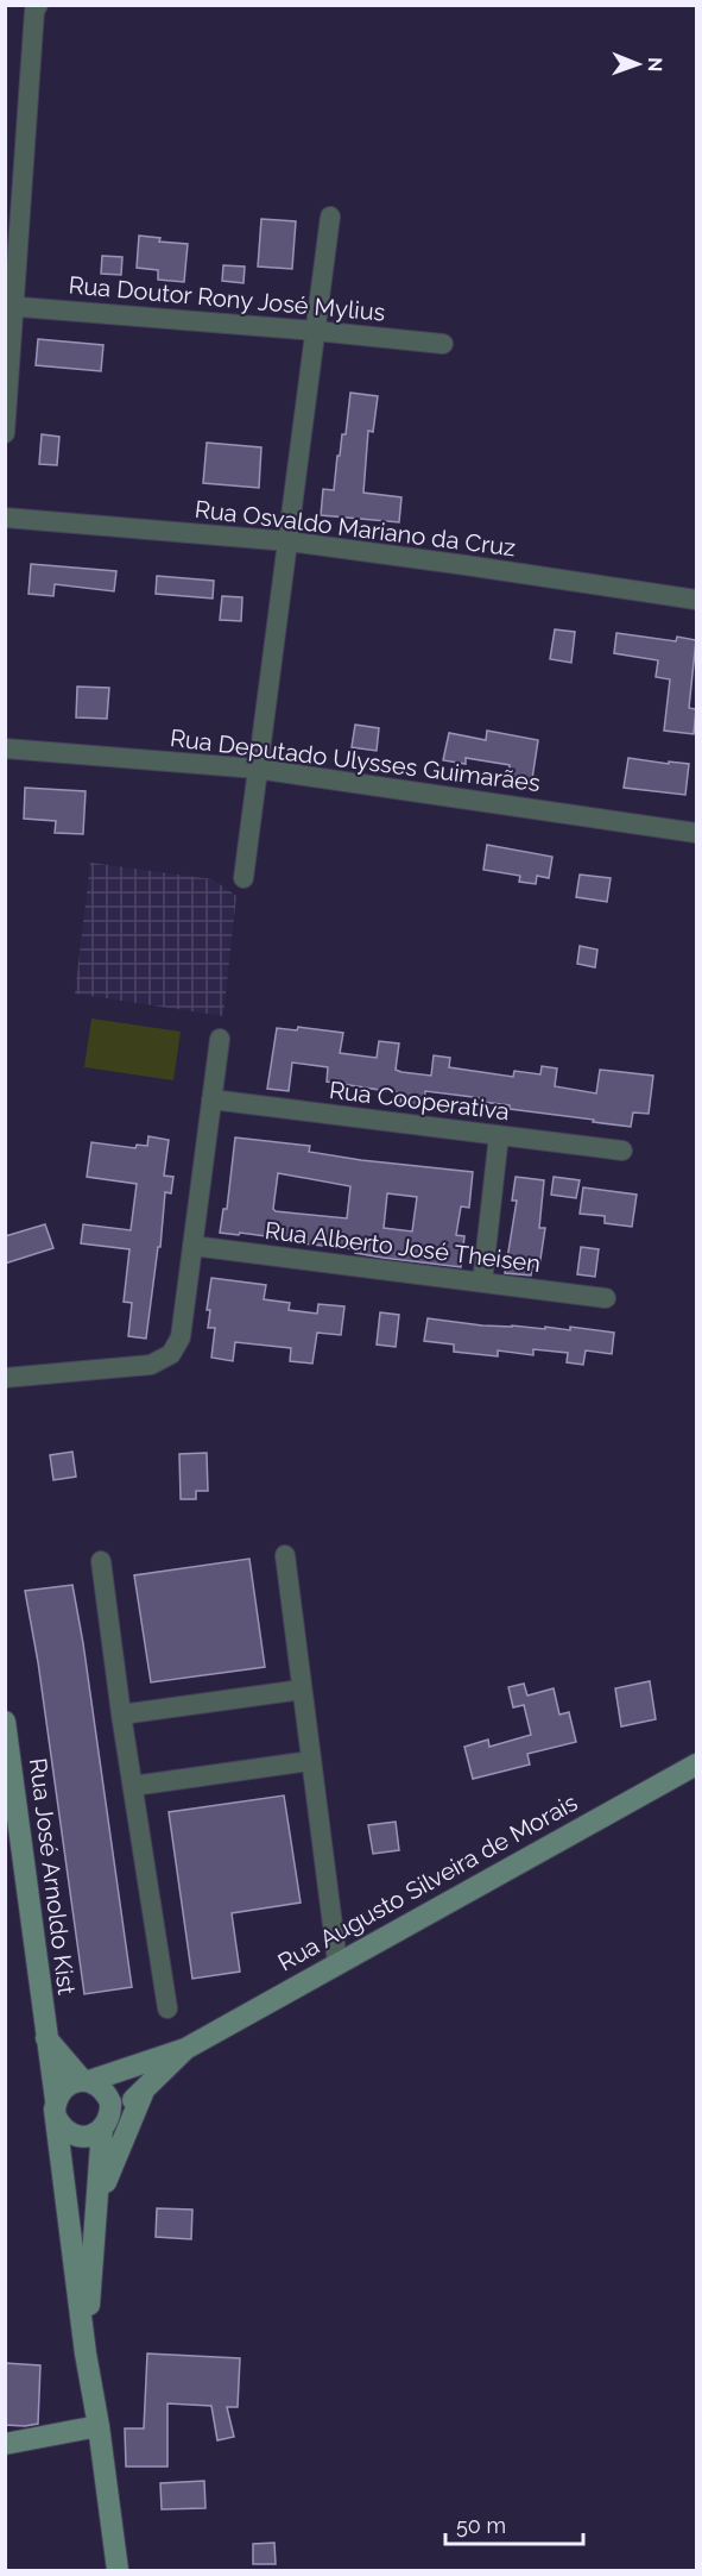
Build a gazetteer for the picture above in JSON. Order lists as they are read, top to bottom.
{
  "streets": {
    "main road": ["Rua José Arnoldo Kist", "Rua Augusto Silveira de Morais"],
    "street": [
      "Rua Doutor Rony José Mylius",
      "Rua Osvaldo Mariano da Cruz",
      "Rua Deputado Ulysses Guimarães",
      "Rua Cooperativa",
      "Rua Alberto José Theisen"
    ]
  },
  "crossings": [
    ["Rua José Arnoldo Kist", "Rua Augusto Silveira de Morais"]
  ],
  "scale_bar": "50 m",
  "north": "right"
}
